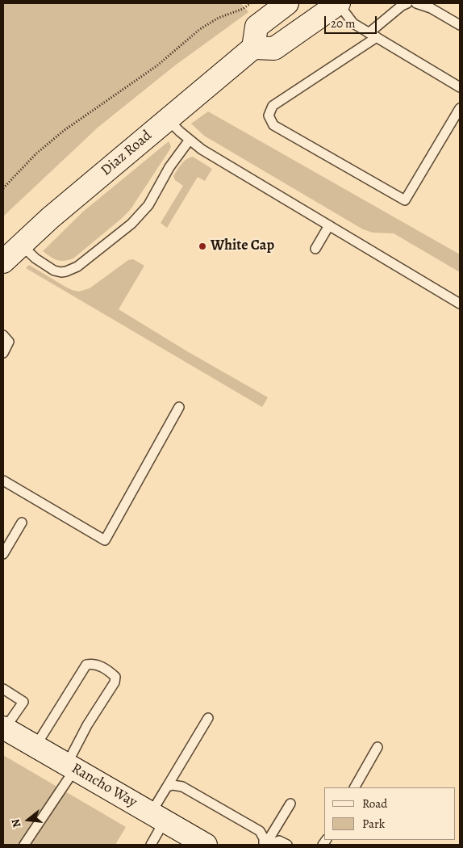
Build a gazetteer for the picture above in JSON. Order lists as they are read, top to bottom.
{
  "streets": {
    "main road": ["Diaz Road", "Rancho Way"]
  },
  "places": ["White Cap"],
  "legend": ["Road", "Park"],
  "scale_bar": "20 m",
  "north": "left"
}
